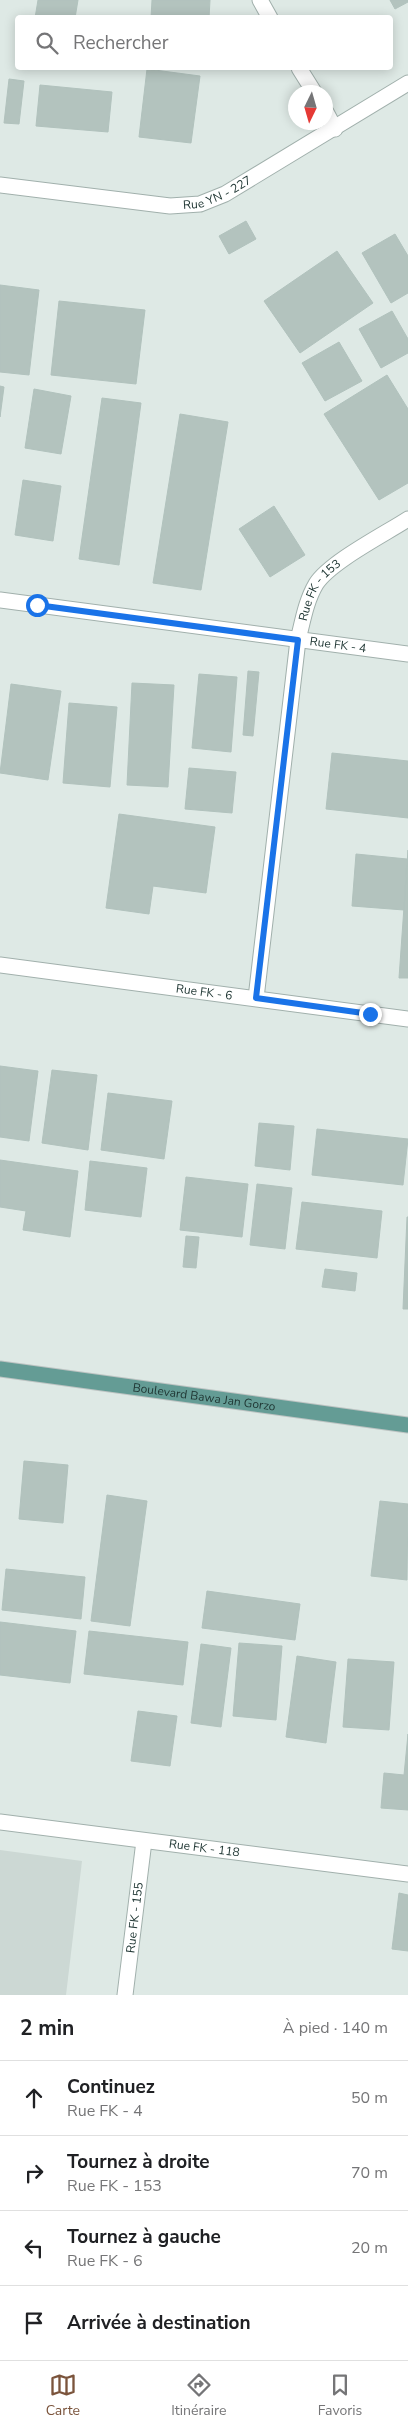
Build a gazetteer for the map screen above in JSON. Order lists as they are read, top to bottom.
{
  "streets": {
    "main road": ["Boulevard Bawa Jan Gorzo"],
    "street": [
      "Rue YN - 227",
      "Rue FK - 153",
      "Rue FK - 4",
      "Rue FK - 6",
      "Rue FK - 118",
      "Rue FK - 155"
    ]
  },
  "crossings": [
    ["Rue FK - 153", "Rue FK - 4"],
    ["Rue FK - 153", "Rue FK - 6"],
    ["Rue FK - 118", "Rue FK - 155"]
  ],
  "north": "bottom",
  "page": {
    "search": "Rechercher",
    "heading": ["2 min", "À pied · 140 m"],
    "list": [
      ["Continuez", "Rue FK - 4", "50 m"],
      ["Tournez à droite", "Rue FK - 153", "70 m"],
      ["Tournez à gauche", "Rue FK - 6", "20 m"],
      "Arrivée à destination"
    ],
    "nav": ["Carte", "Itinéraire", "Favoris"]
  }
}
